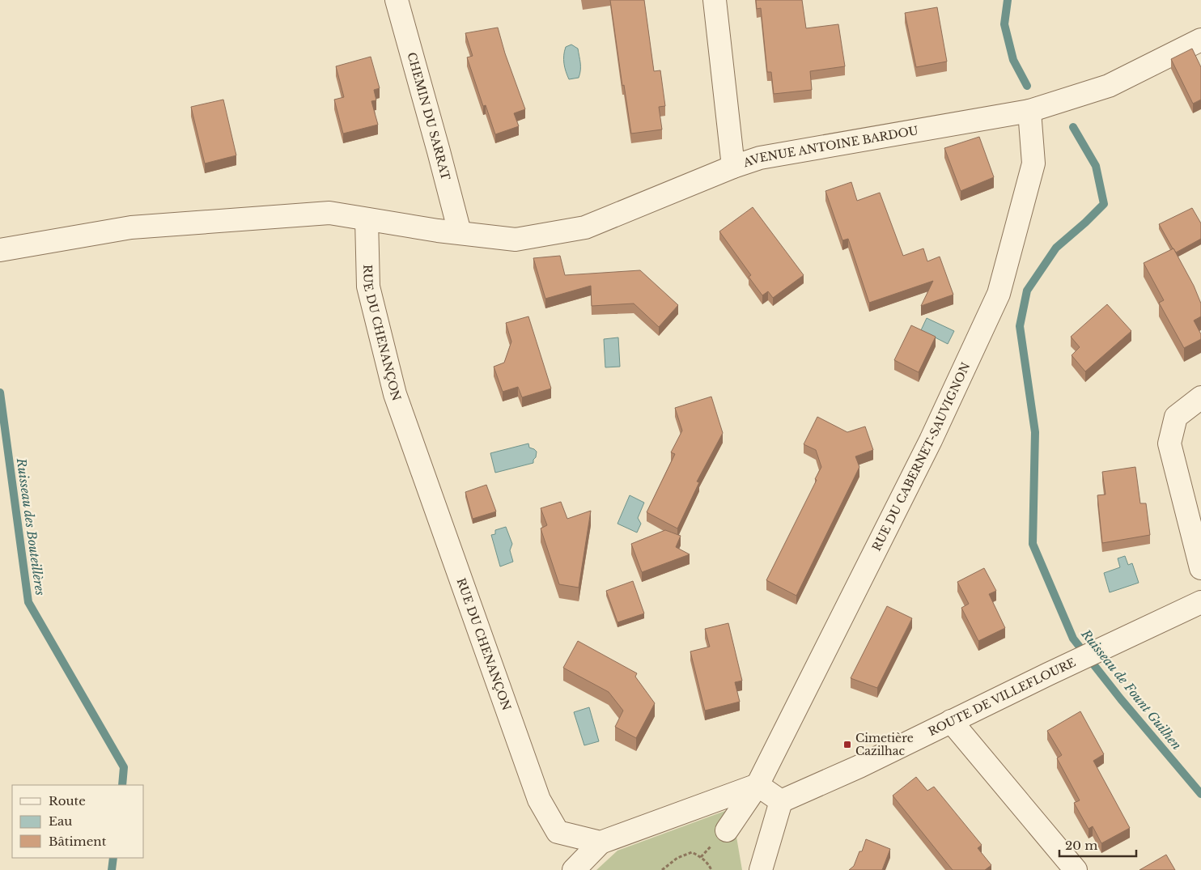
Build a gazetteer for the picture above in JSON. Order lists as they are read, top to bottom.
{
  "streets": {
    "street": [
      "CHEMIN DU SARRAT",
      "AVENUE ANTOINE BARDOU",
      "RUE DU CHENANÇON",
      "RUE DU CABERNET-SAUVIGNON",
      "ROUTE DE VILLEFLOURE"
    ]
  },
  "crossings": [
    ["CHEMIN DU SARRAT", "AVENUE ANTOINE BARDOU"],
    ["AVENUE ANTOINE BARDOU", "RUE DU CHENANÇON"],
    ["AVENUE ANTOINE BARDOU", "RUE DU CABERNET-SAUVIGNON"]
  ],
  "water": ["Ruisseau des Bouteillères", "Ruisseau de Fount Guilhen"],
  "places": {
    "transit": ["Cimetière Cazilhac"]
  },
  "legend": ["Route", "Eau", "Bâtiment"],
  "scale_bar": "20 m"
}
